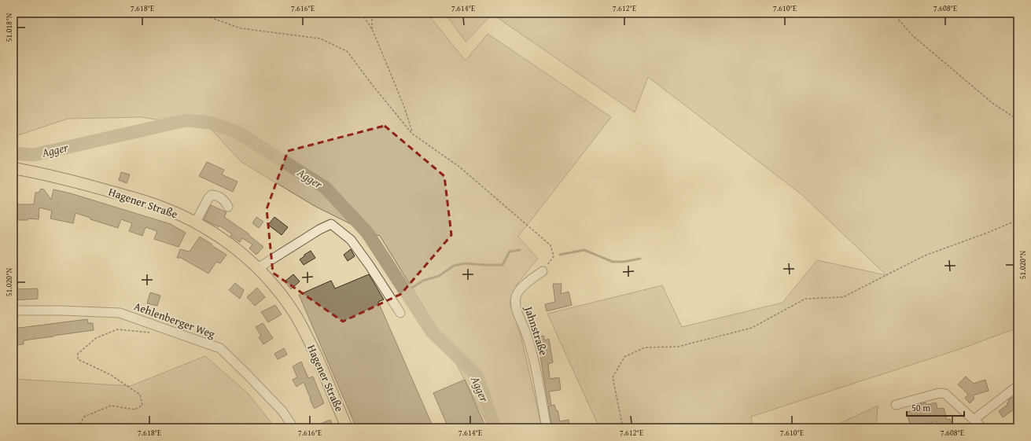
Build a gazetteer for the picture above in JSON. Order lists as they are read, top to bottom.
{
  "streets": {
    "main road": ["Hagener Straße"],
    "street": ["Aehlenberger Weg", "Jahnstraße"]
  },
  "water": ["Agger"],
  "scale_bar": "50 m",
  "coordinates": [
    "7.618°E",
    "7.616°E",
    "7.614°E",
    "7.612°E",
    "7.610°E",
    "7.608°E",
    "51.018°N",
    "51.020°N"
  ]
}
